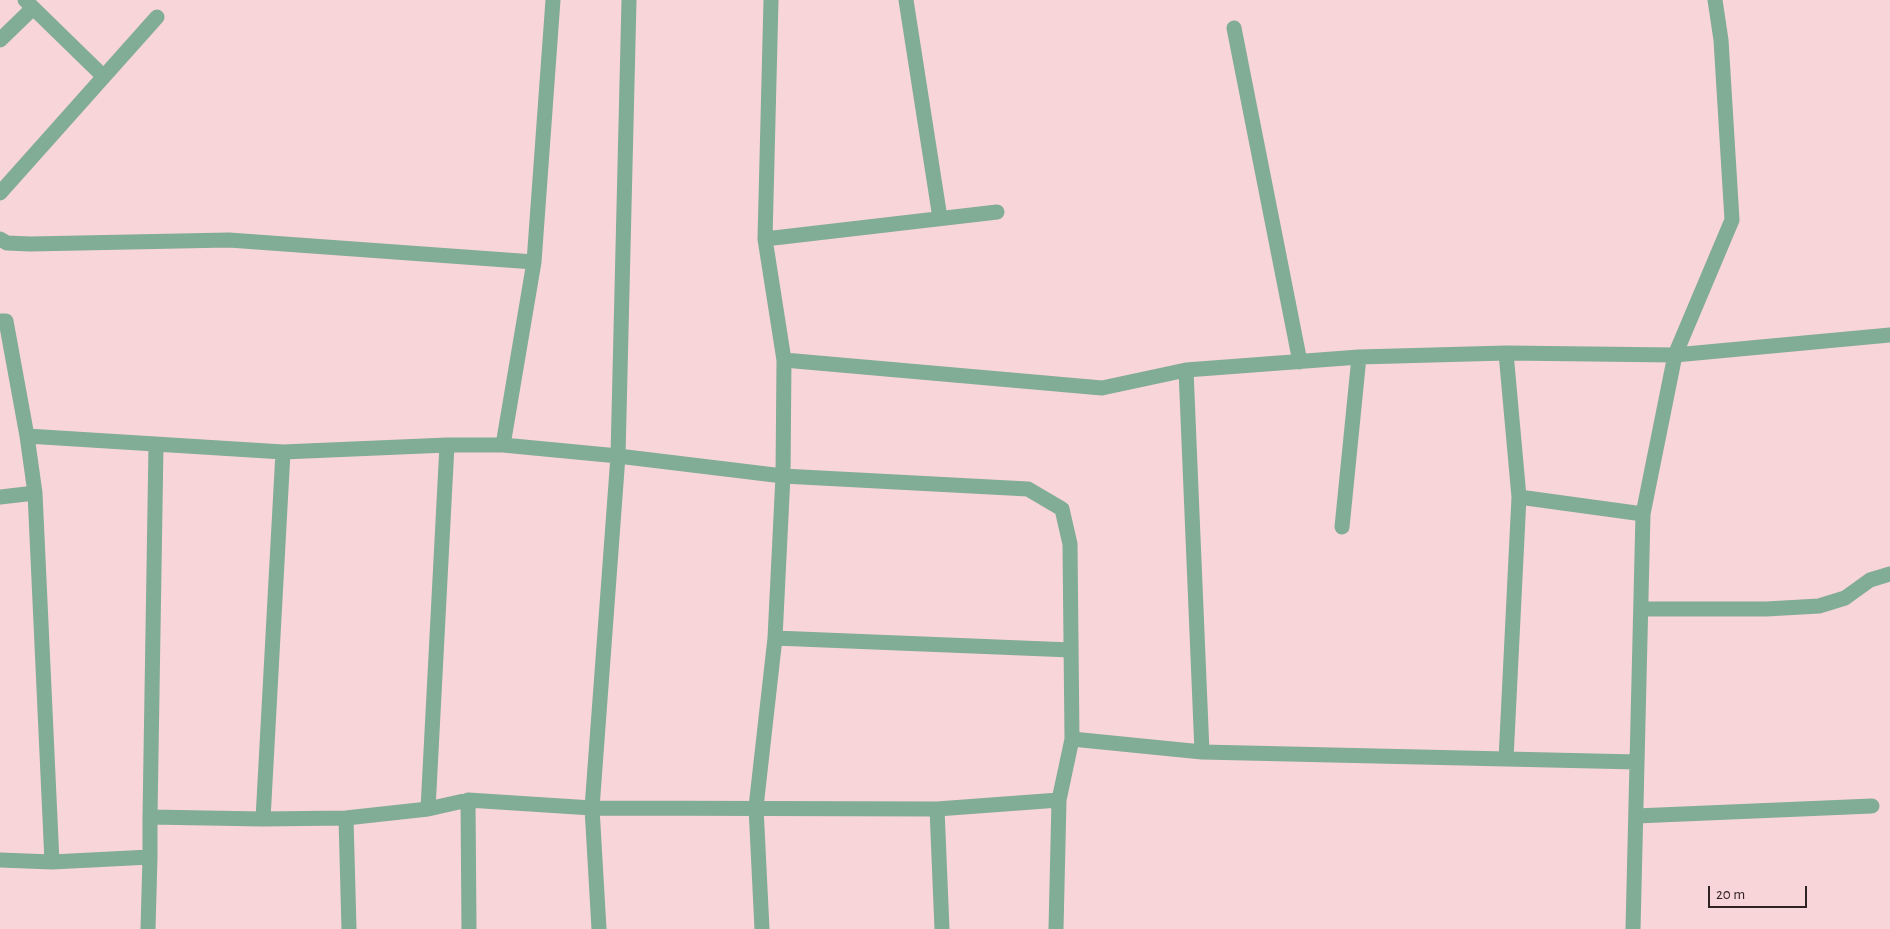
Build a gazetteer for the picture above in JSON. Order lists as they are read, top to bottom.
{
  "scale_bar": "20 m"
}
